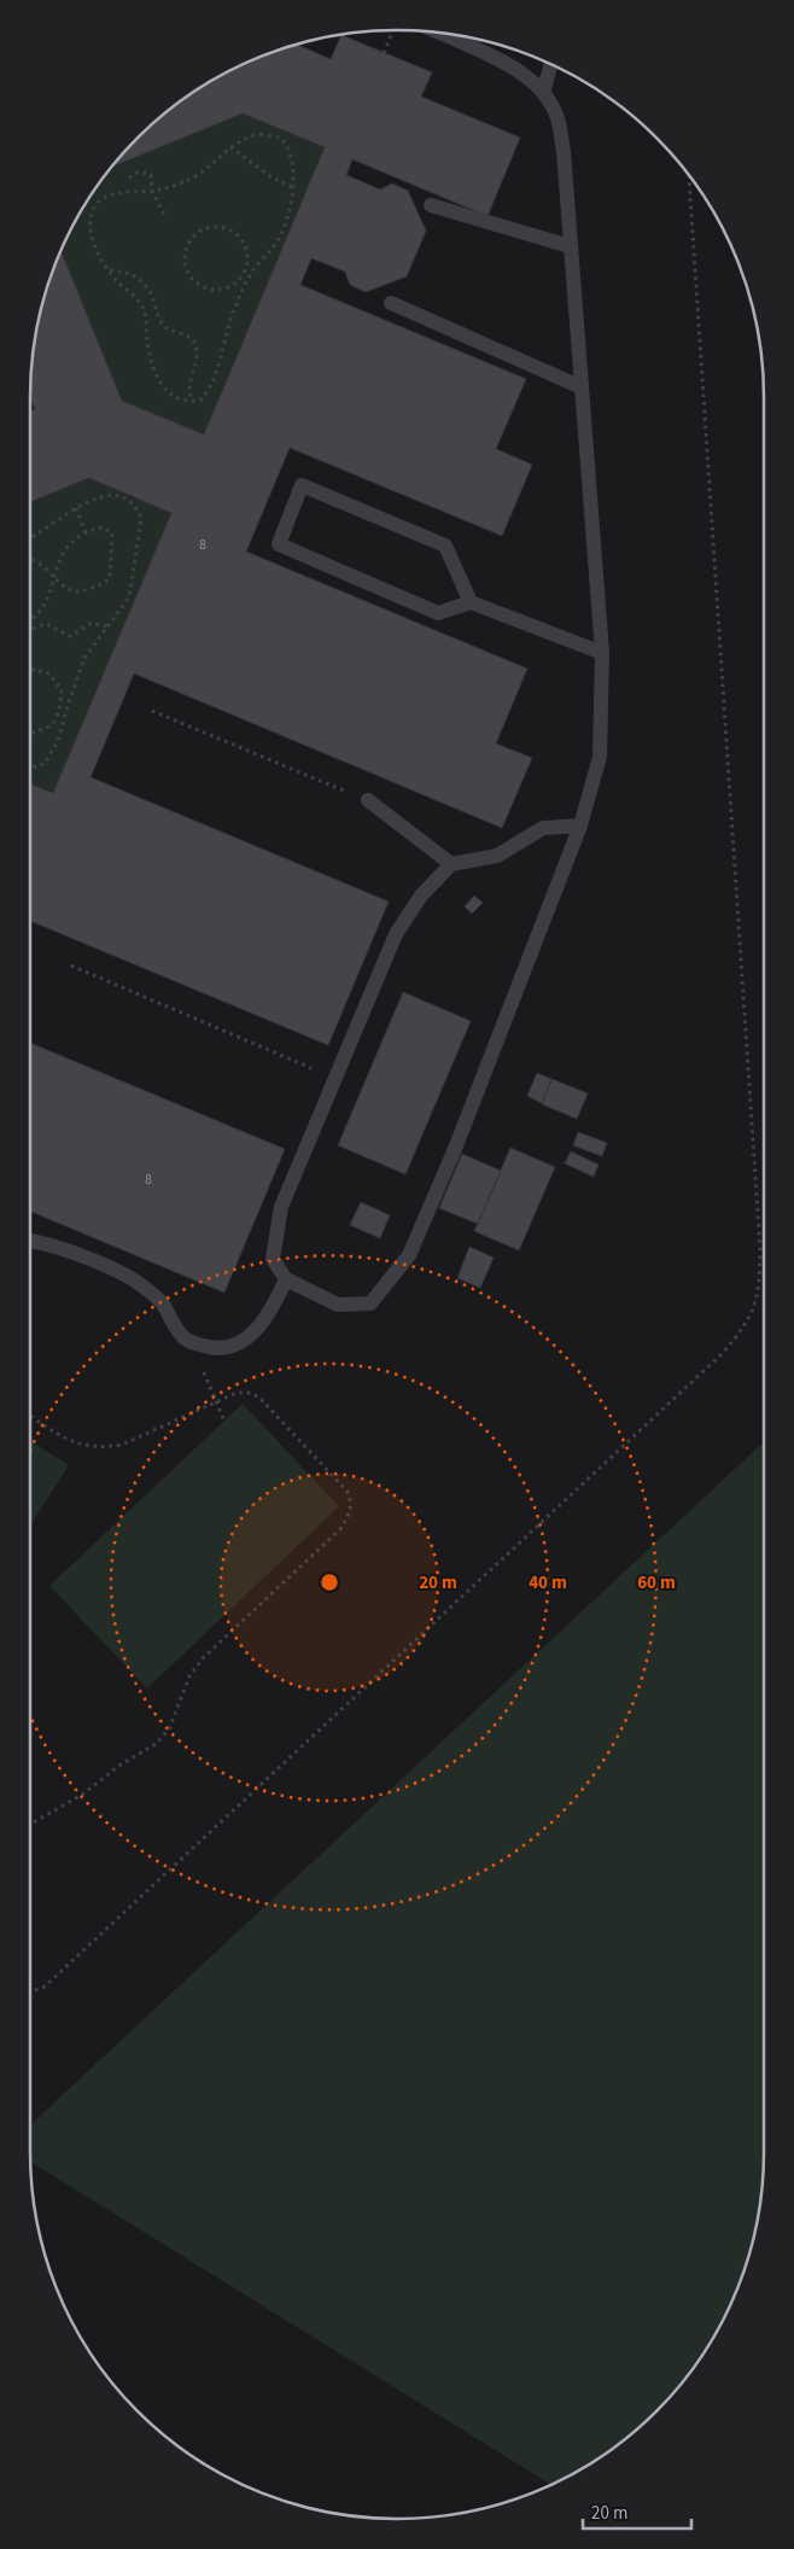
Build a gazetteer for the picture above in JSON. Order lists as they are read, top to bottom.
{
  "house_numbers": ["8", "8"],
  "scale_bar": "20 m",
  "rings": ["20 m", "40 m", "60 m"]
}
